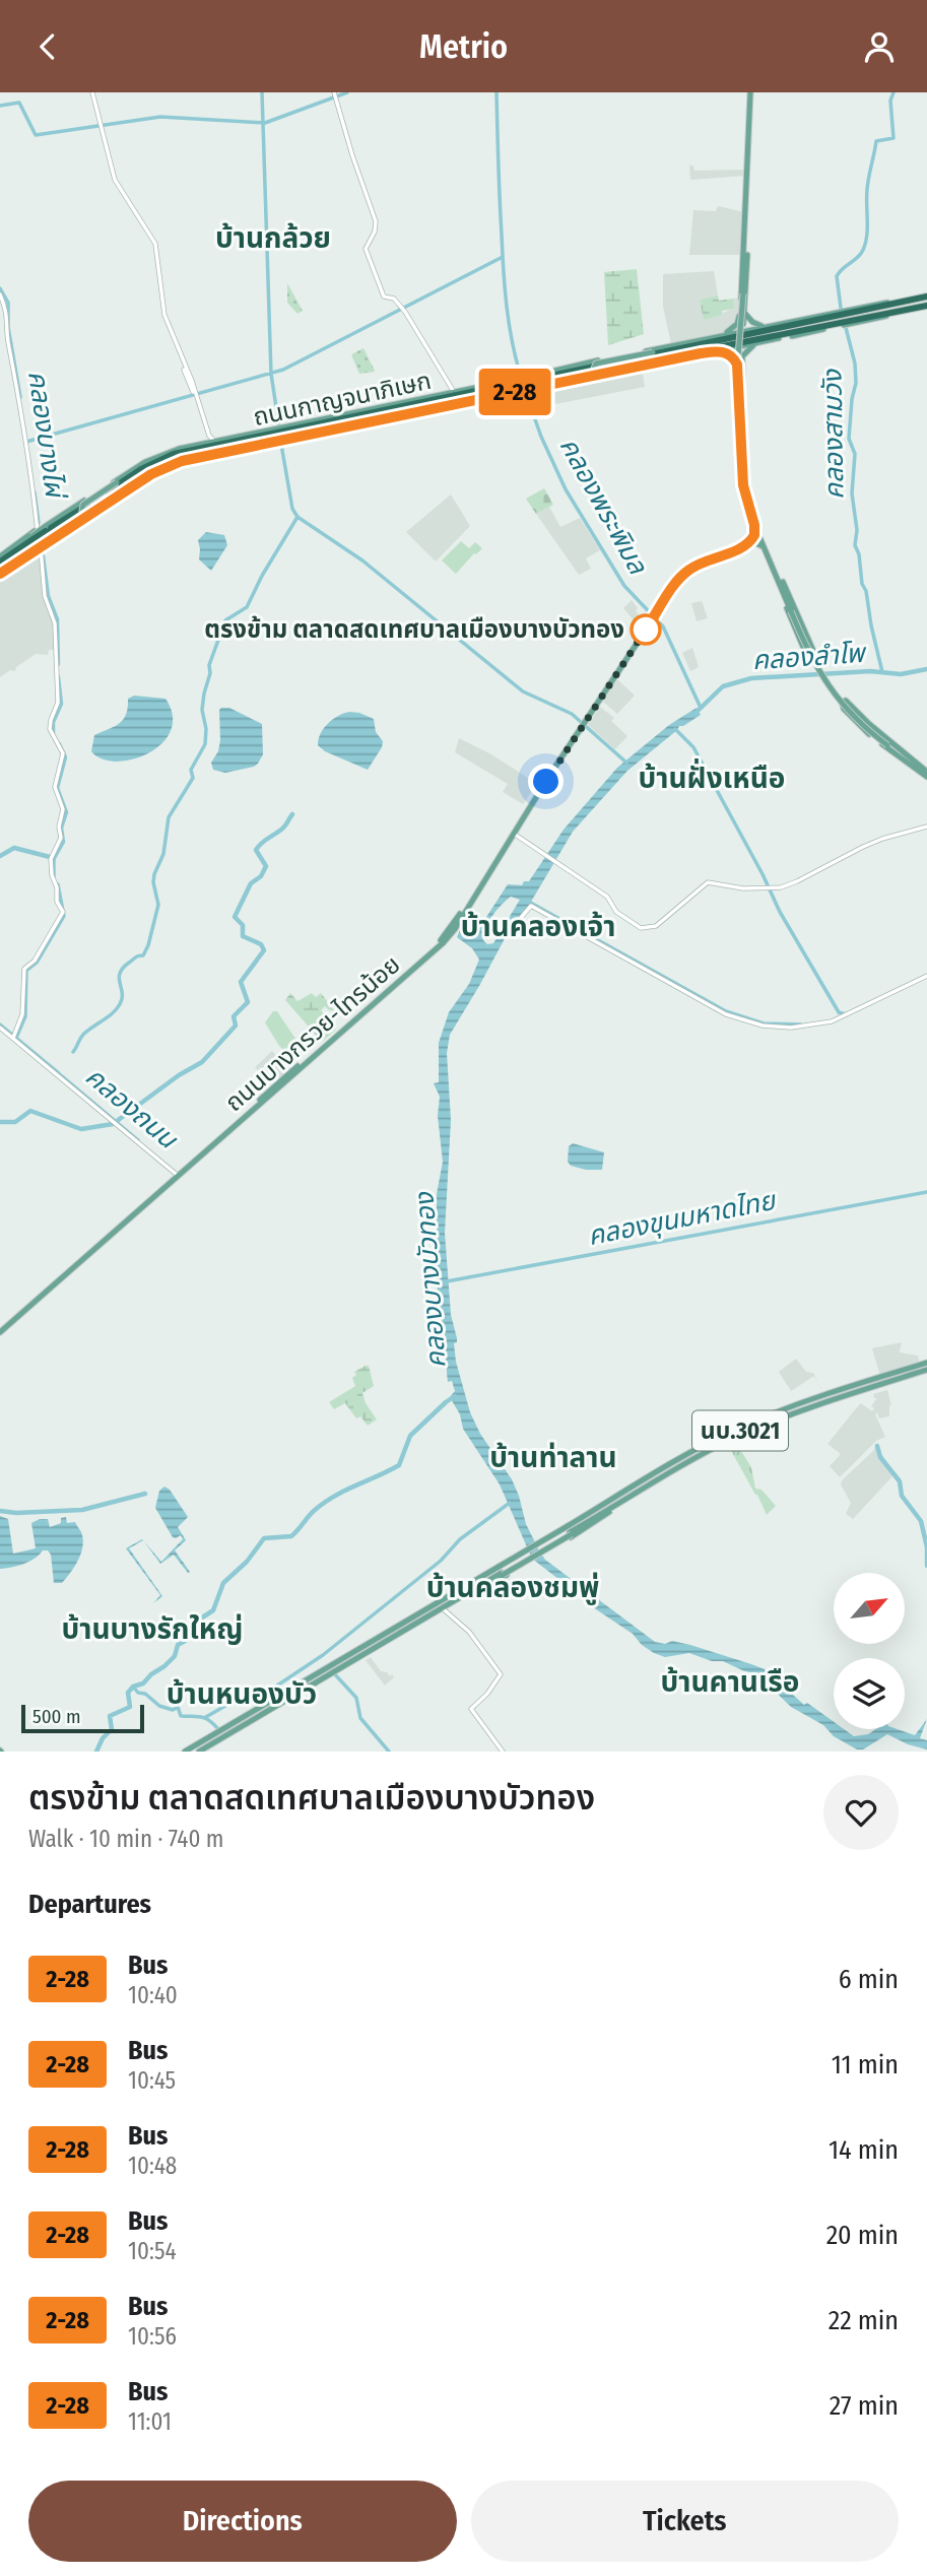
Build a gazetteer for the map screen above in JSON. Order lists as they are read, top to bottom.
{
  "streets": {
    "highway": ["ถนนกาญจนาภิเษก"],
    "main road": ["ถนนบางกรวย-ไทรน้อย", "นบ.3021"]
  },
  "districts": [
    "บ้านกล้วย",
    "บ้านฝั่งเหนือ",
    "บ้านคลองเจ้า",
    "บ้านท่าลาน",
    "บ้านคลองชมพู่",
    "บ้านบางรักใหญ่",
    "บ้านคานเรือ",
    "บ้านหนองบัว"
  ],
  "water": [
    "คลองบางไผ่",
    "คลองสามวัง",
    "คลองพระพิมล",
    "คลองลำโพ",
    "คลองถนน",
    "คลองขุนมหาดไทย",
    "คลองบางบัวทอง"
  ],
  "places": ["ตรงข้าม ตลาดสดเทศบาลเมืองบางบัวทอง"],
  "lines": ["bus line 2-28"],
  "scale_bar": "500 m",
  "north": "top right",
  "page": {
    "header": "Metrio",
    "on_map": "2-28",
    "scale": "500 m",
    "heading": [
      ["ตรงข้าม ตลาดสดเทศบาลเมืองบางบัวทอง", "Walk · 10 min · 740 m"],
      "Departures"
    ],
    "list": [
      {
        "mark": "2-28",
        "name": "Bus",
        "note": "10:40",
        "value": "6 min"
      },
      {
        "mark": "2-28",
        "name": "Bus",
        "note": "10:45",
        "value": "11 min"
      },
      {
        "mark": "2-28",
        "name": "Bus",
        "note": "10:48",
        "value": "14 min"
      },
      {
        "mark": "2-28",
        "name": "Bus",
        "note": "10:54",
        "value": "20 min"
      },
      {
        "mark": "2-28",
        "name": "Bus",
        "note": "10:56",
        "value": "22 min"
      },
      {
        "mark": "2-28",
        "name": "Bus",
        "note": "11:01",
        "value": "27 min"
      }
    ],
    "buttons": ["Directions", "Tickets"]
  }
}
